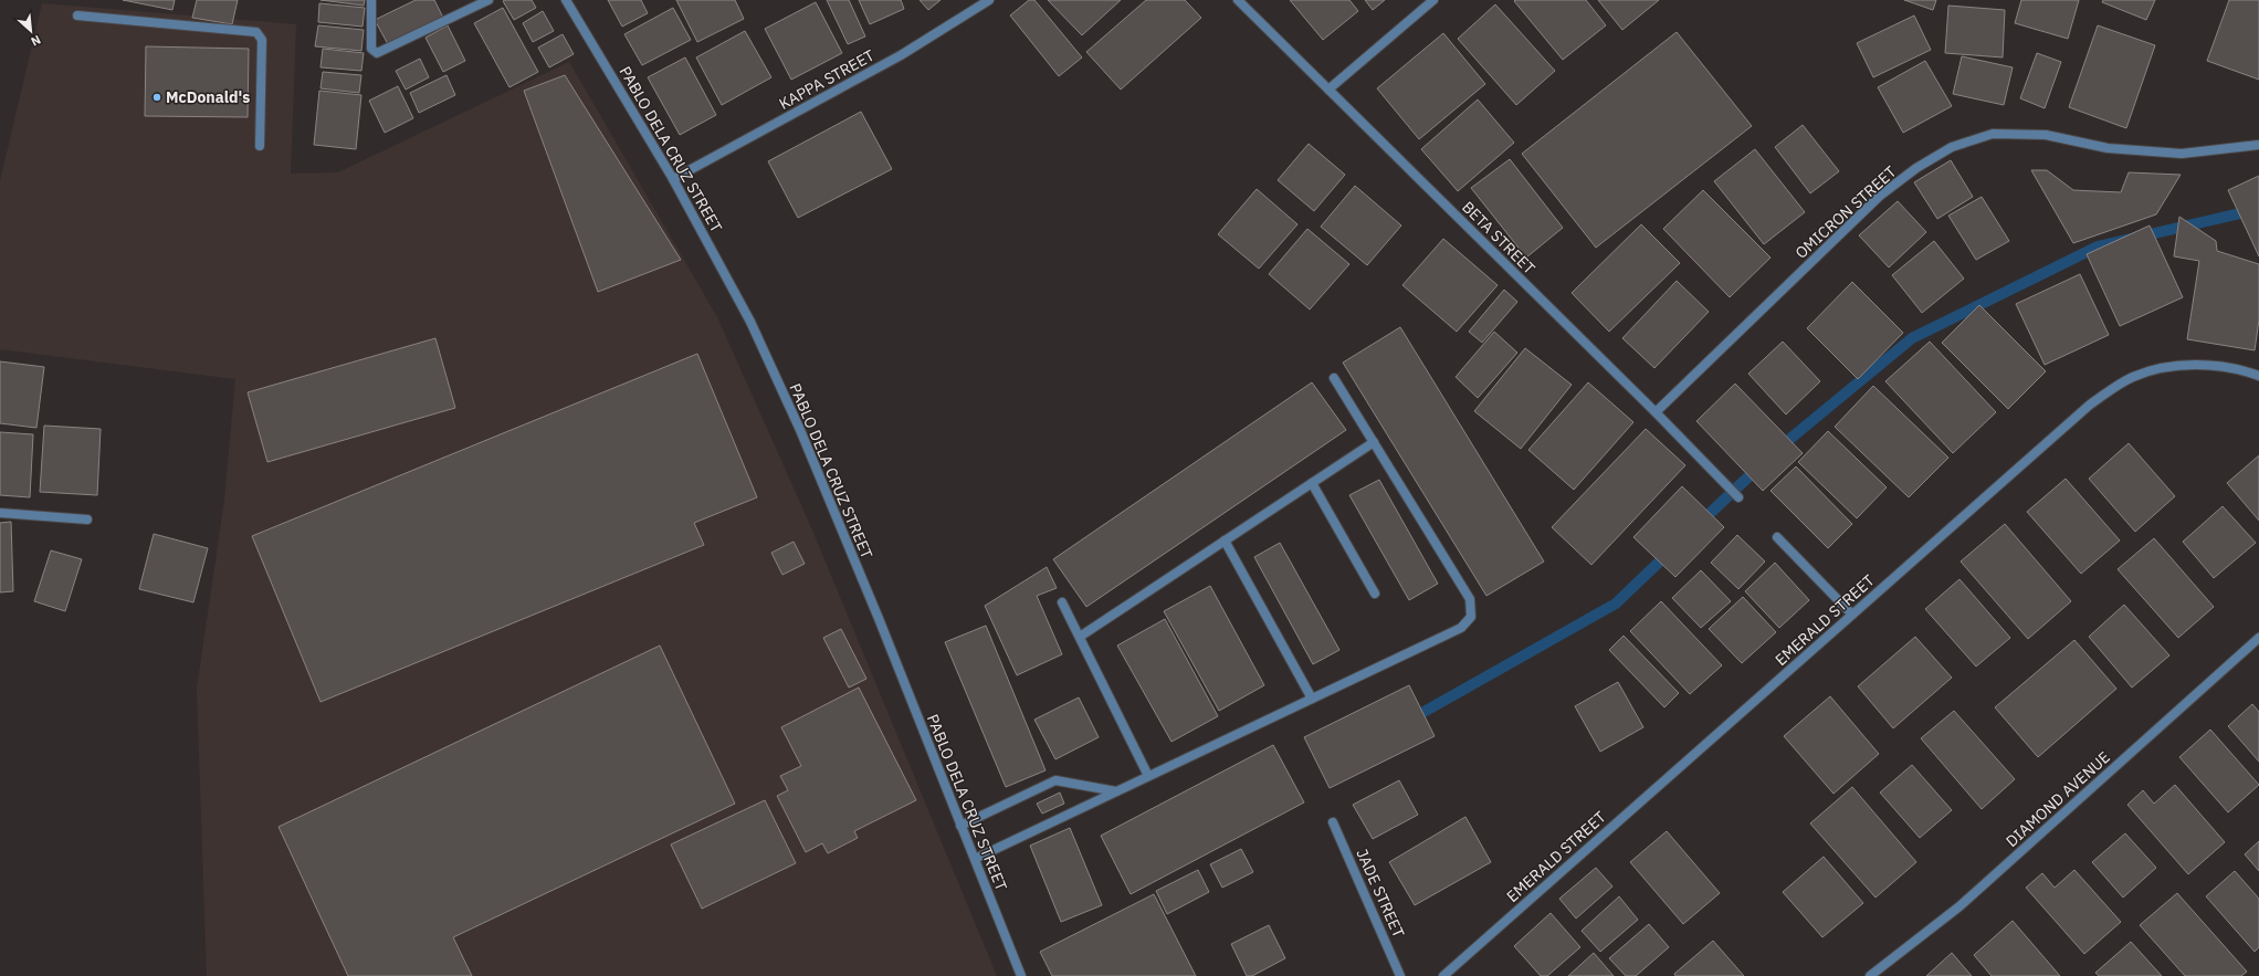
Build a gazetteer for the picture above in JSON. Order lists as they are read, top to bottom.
{
  "streets": {
    "street": [
      "KAPPA STREET",
      "PABLO DELA CRUZ STREET",
      "OMICRON STREET",
      "BETA STREET",
      "EMERALD STREET",
      "DIAMOND AVENUE",
      "JADE STREET"
    ]
  },
  "crossings": [
    ["KAPPA STREET", "PABLO DELA CRUZ STREET"],
    ["OMICRON STREET", "BETA STREET"]
  ],
  "places": ["McDonald's"],
  "north": "bottom right"
}
